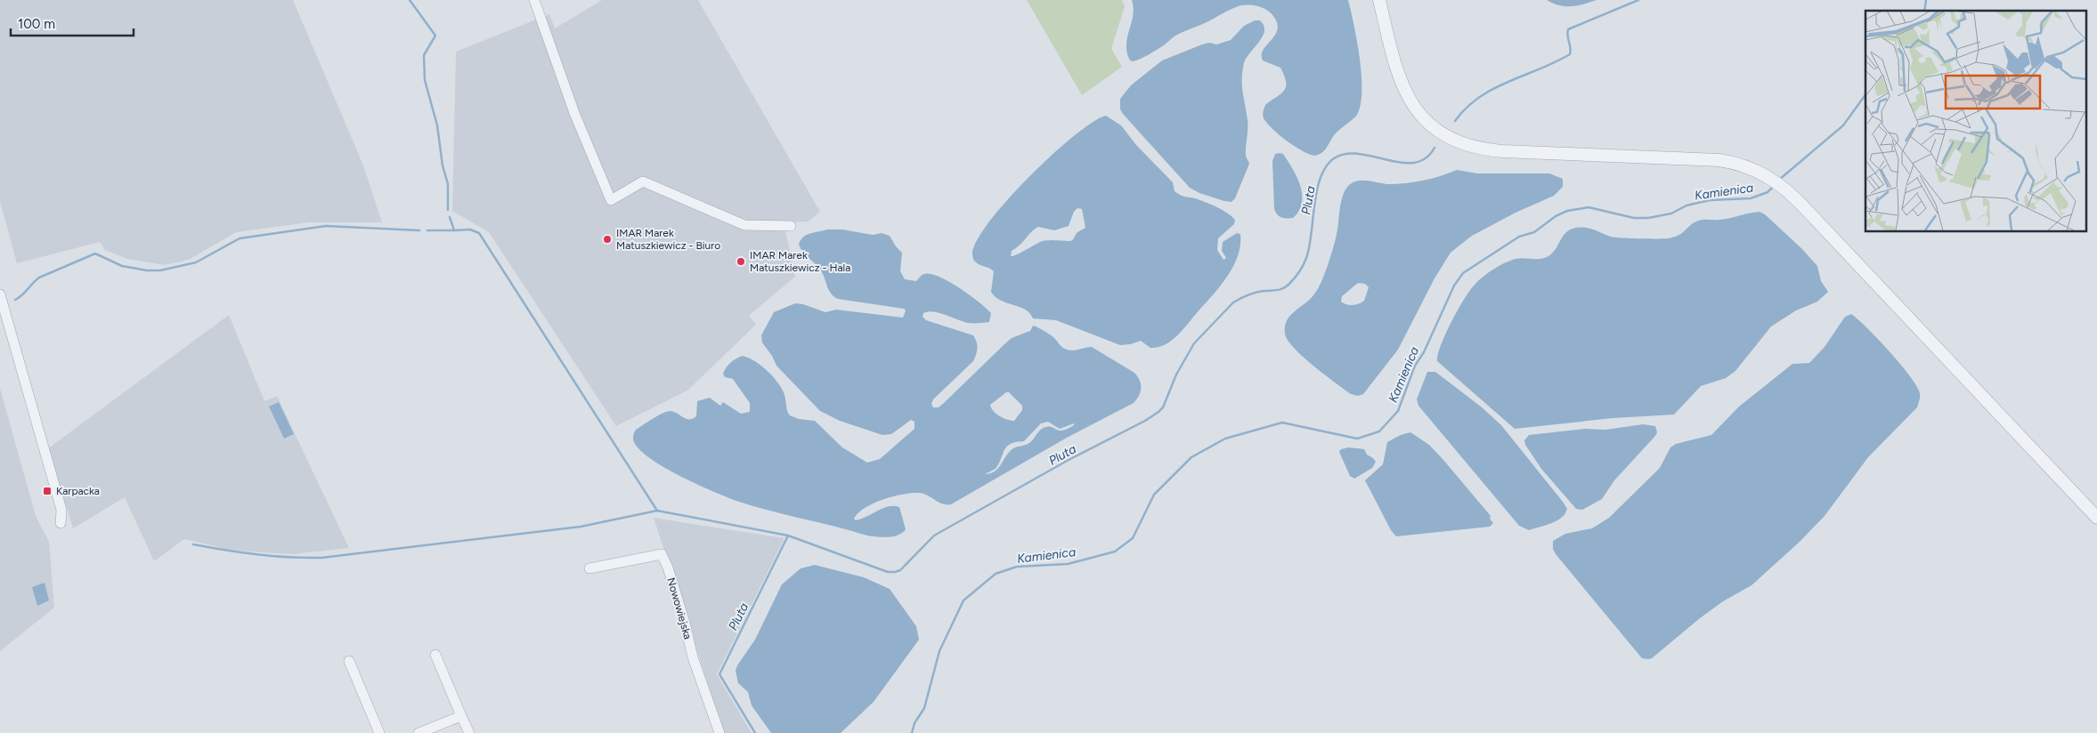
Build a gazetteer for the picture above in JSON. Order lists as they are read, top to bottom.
{
  "streets": {
    "street": ["Nowowiejska"]
  },
  "water": ["Kamienica", "Pluta"],
  "places": {
    "other": ["IMAR Marek Matuszkiewicz - Biuro", "IMAR Marek Matuszkiewicz - Hala"],
    "transit": ["Karpacka"]
  },
  "scale_bar": "100 m"
}
